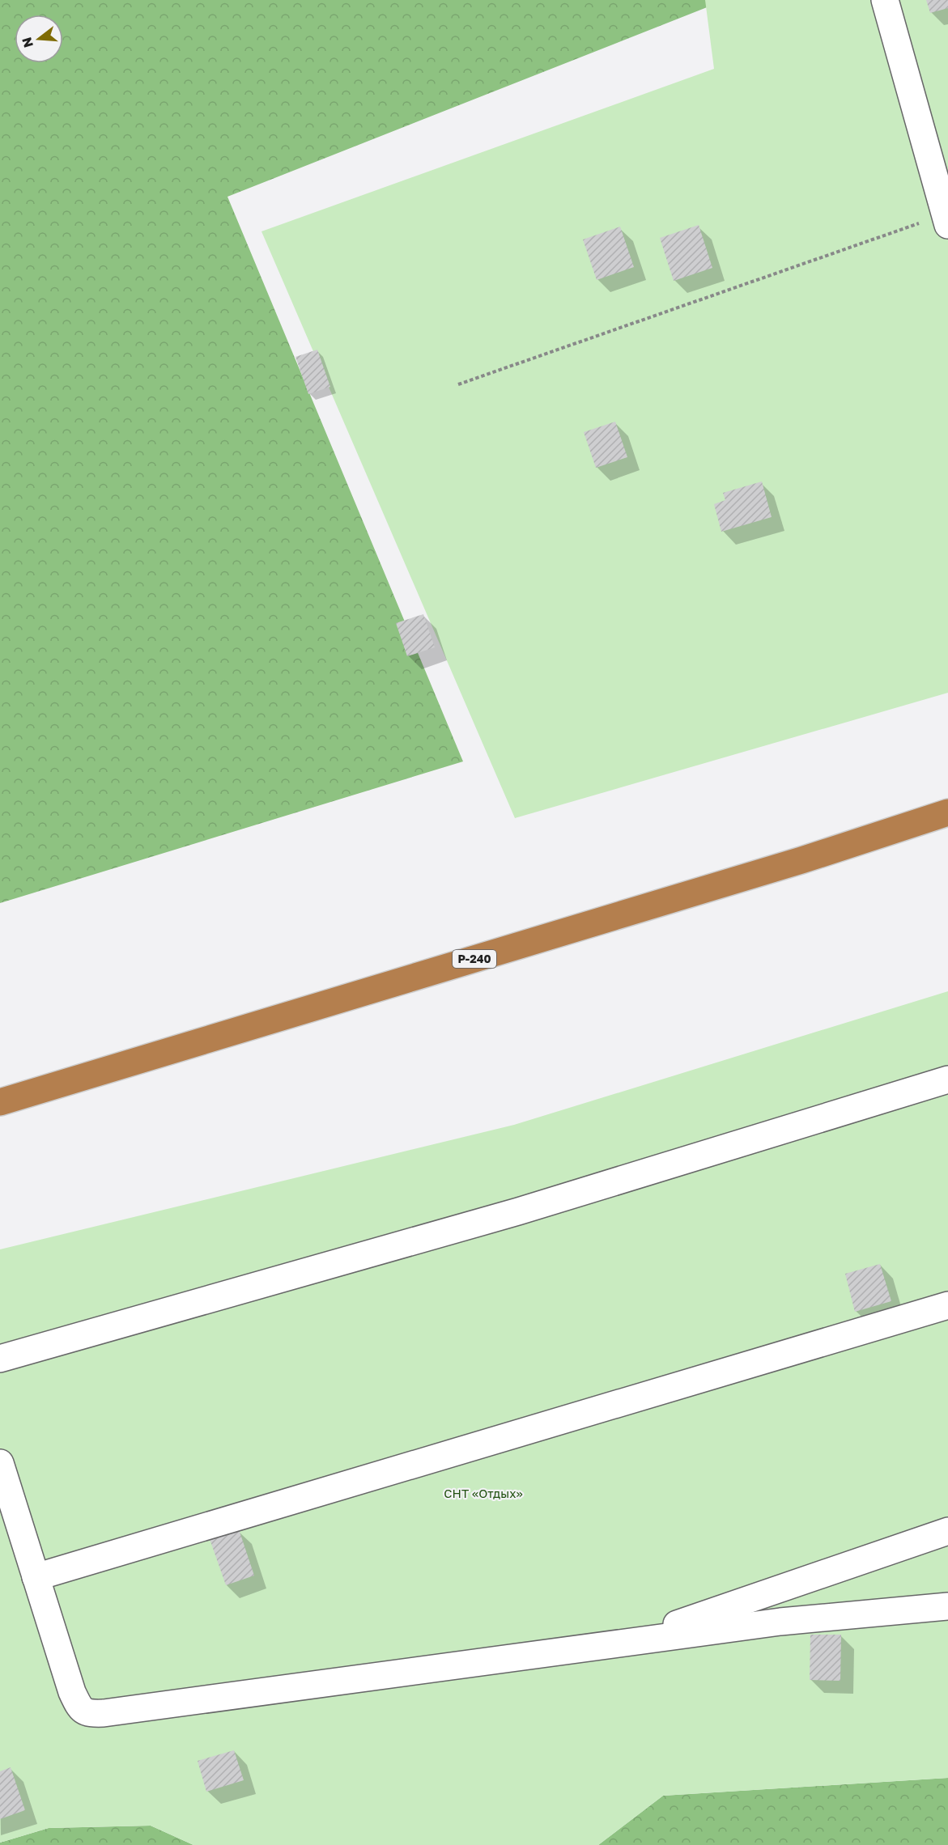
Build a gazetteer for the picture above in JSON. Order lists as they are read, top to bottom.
{
  "streets": {
    "highway": ["Р-240"]
  },
  "parks": ["СНТ «Отдых»"],
  "north": "left"
}
